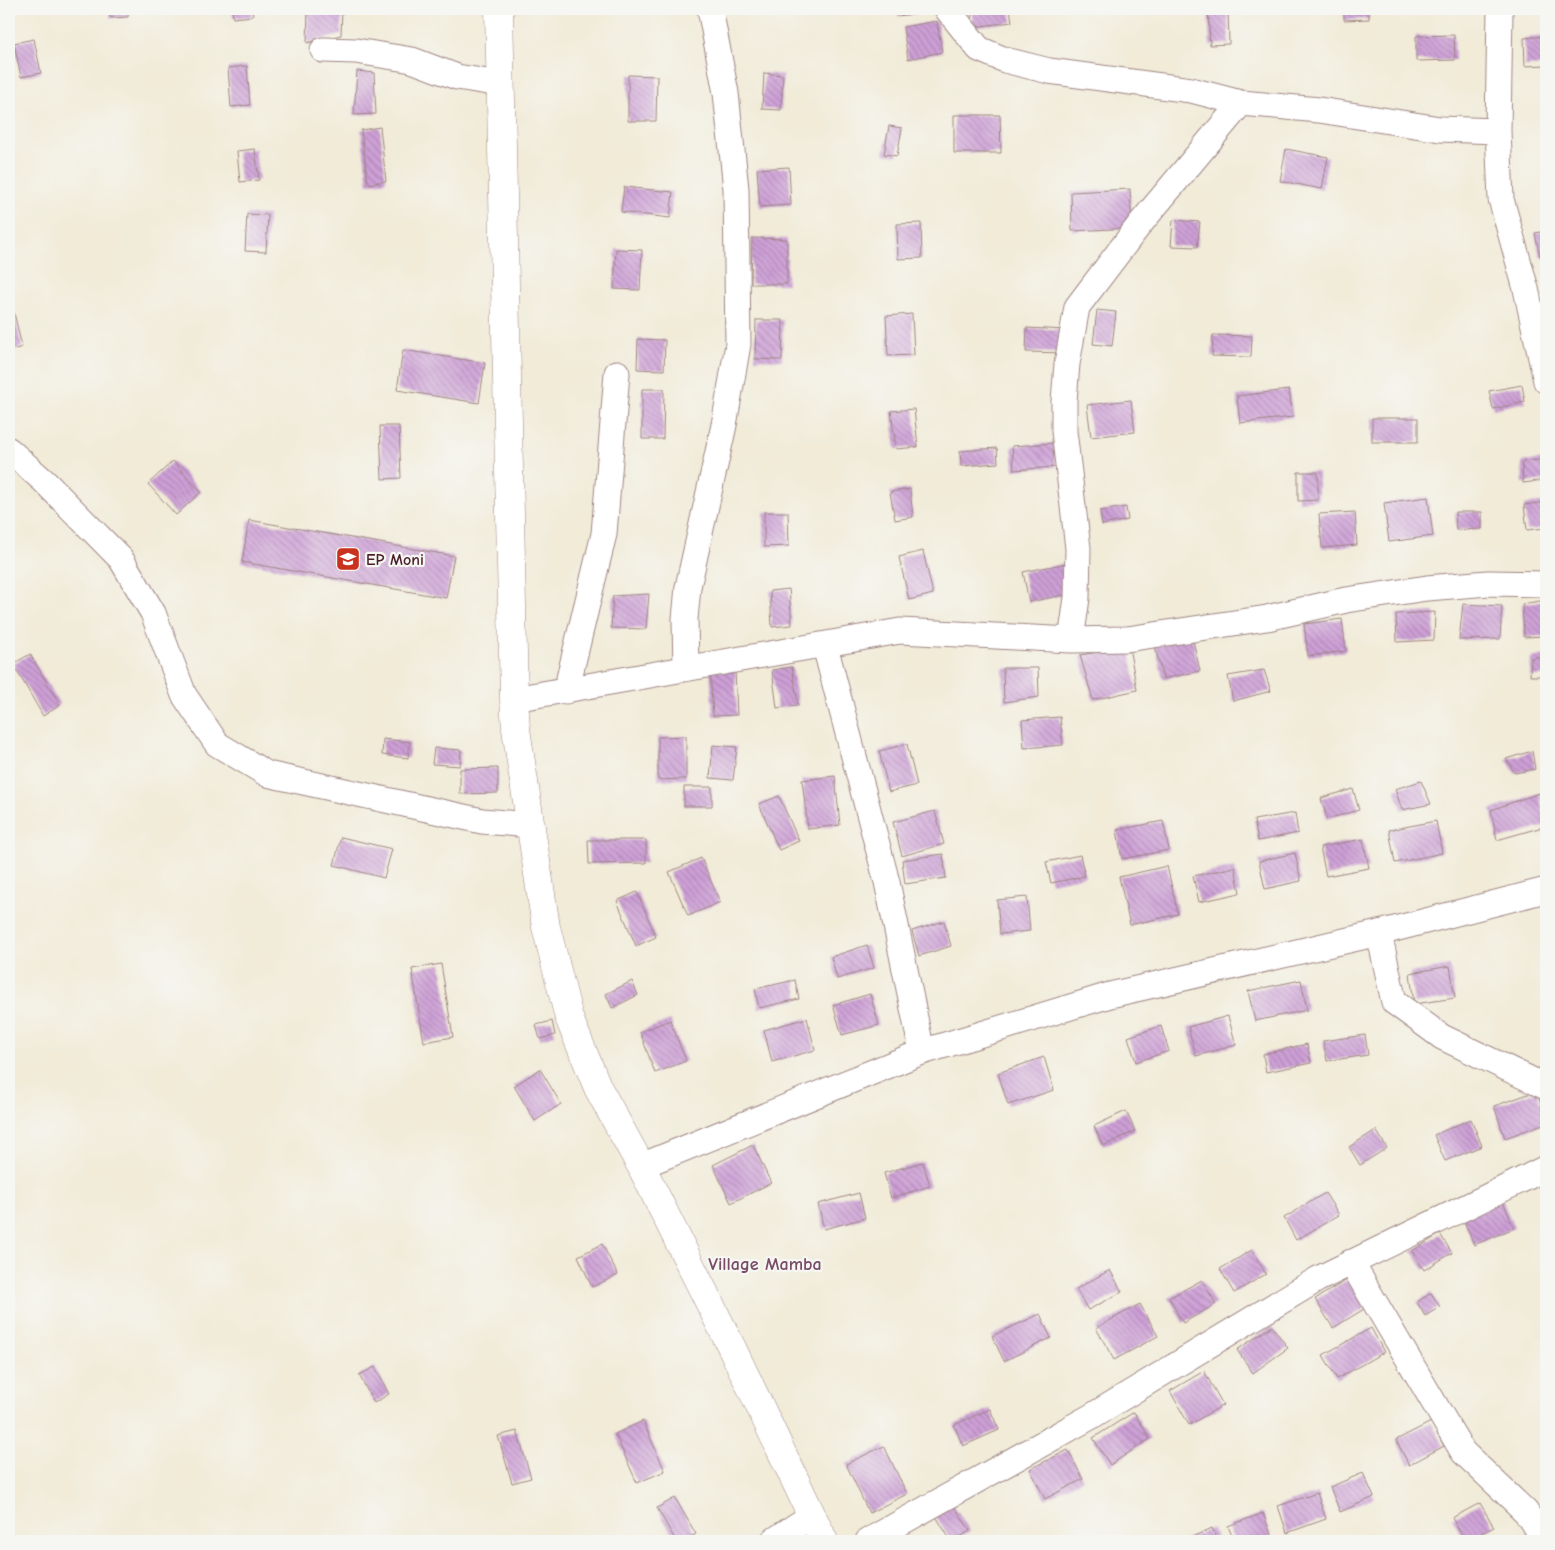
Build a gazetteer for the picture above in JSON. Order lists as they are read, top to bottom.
{
  "districts": ["Village Mamba"],
  "places": {
    "school or university": ["EP Moni"]
  }
}
